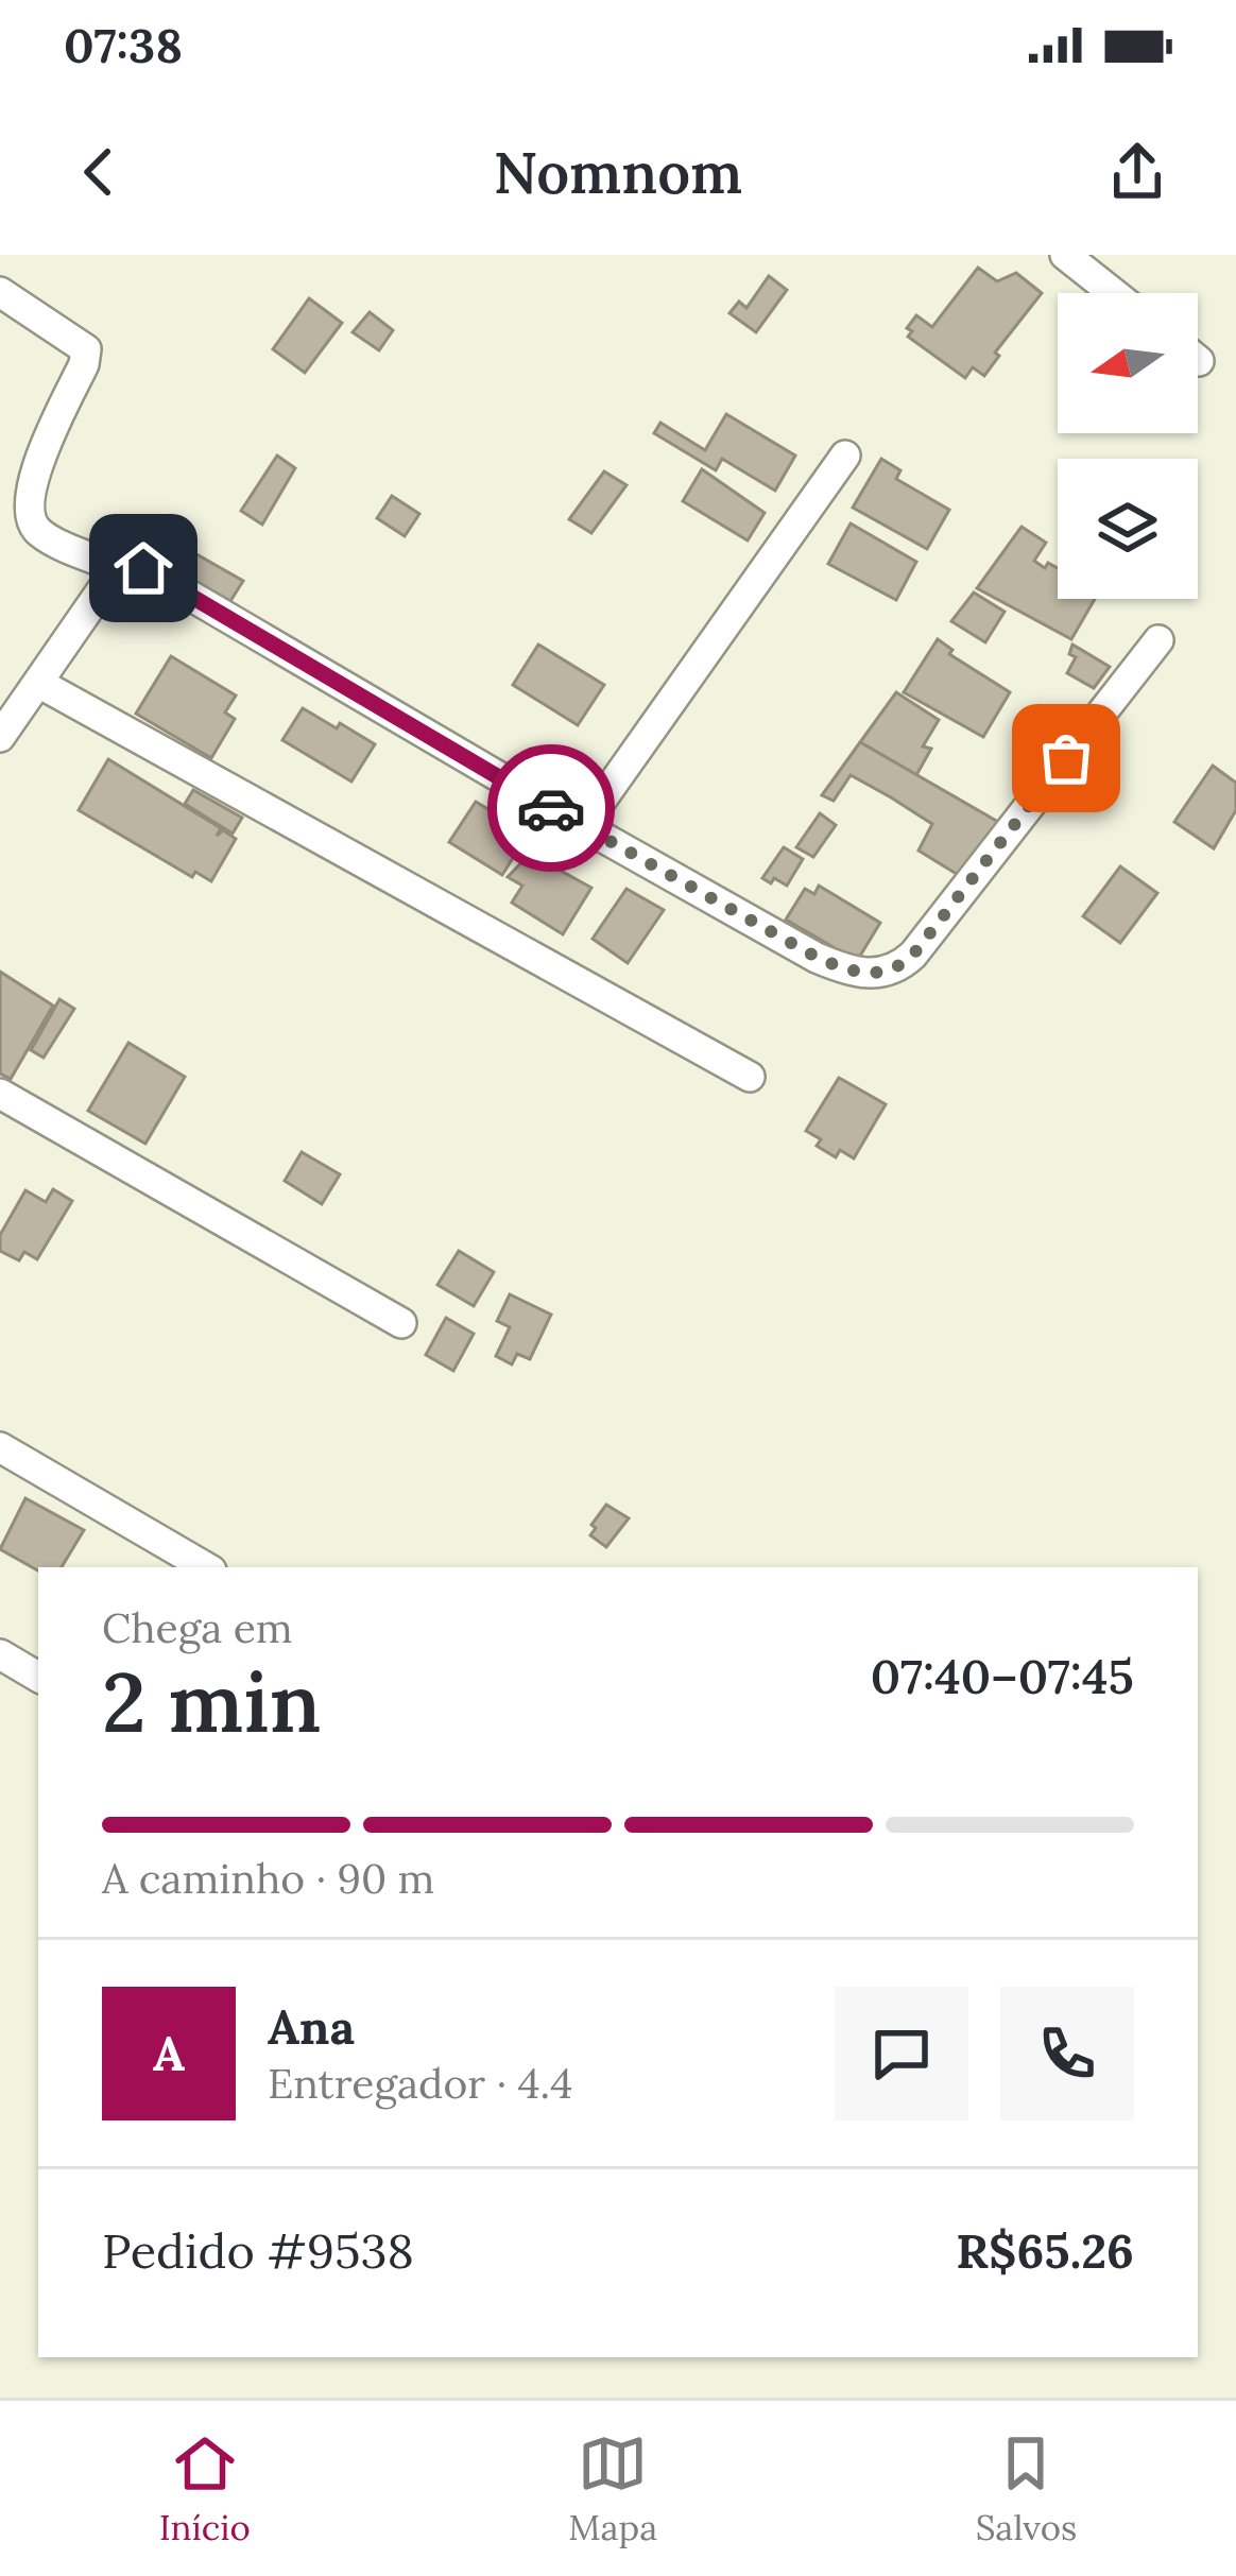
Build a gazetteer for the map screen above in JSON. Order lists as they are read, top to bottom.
{
  "north": "left",
  "page": {
    "status": "07:38",
    "header": "Nomnom",
    "heading": ["2 min", "Chega em", "07:40–07:45"],
    "panel": [
      "Ana",
      "Entregador · 4.4",
      "Pedido #9538",
      "R$65.26"
    ],
    "bar": "A caminho · 90 m",
    "round": "A",
    "tabs": ["Início", "Mapa", "Salvos"]
  }
}
